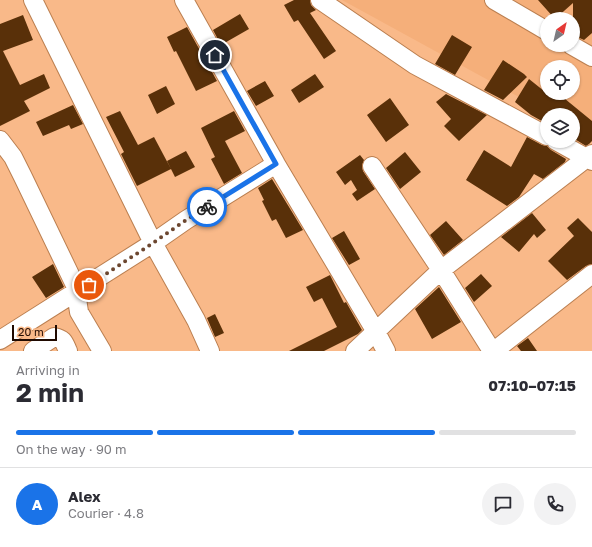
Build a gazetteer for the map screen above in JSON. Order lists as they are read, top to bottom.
{
  "scale_bar": "20 m",
  "north": "top right",
  "page": {
    "scale": "20 m",
    "heading": ["2 min", "Arriving in", "07:10–07:15"],
    "panel": ["Alex", "Courier · 4.8"],
    "bar": "On the way · 90 m",
    "round": "A"
  }
}
